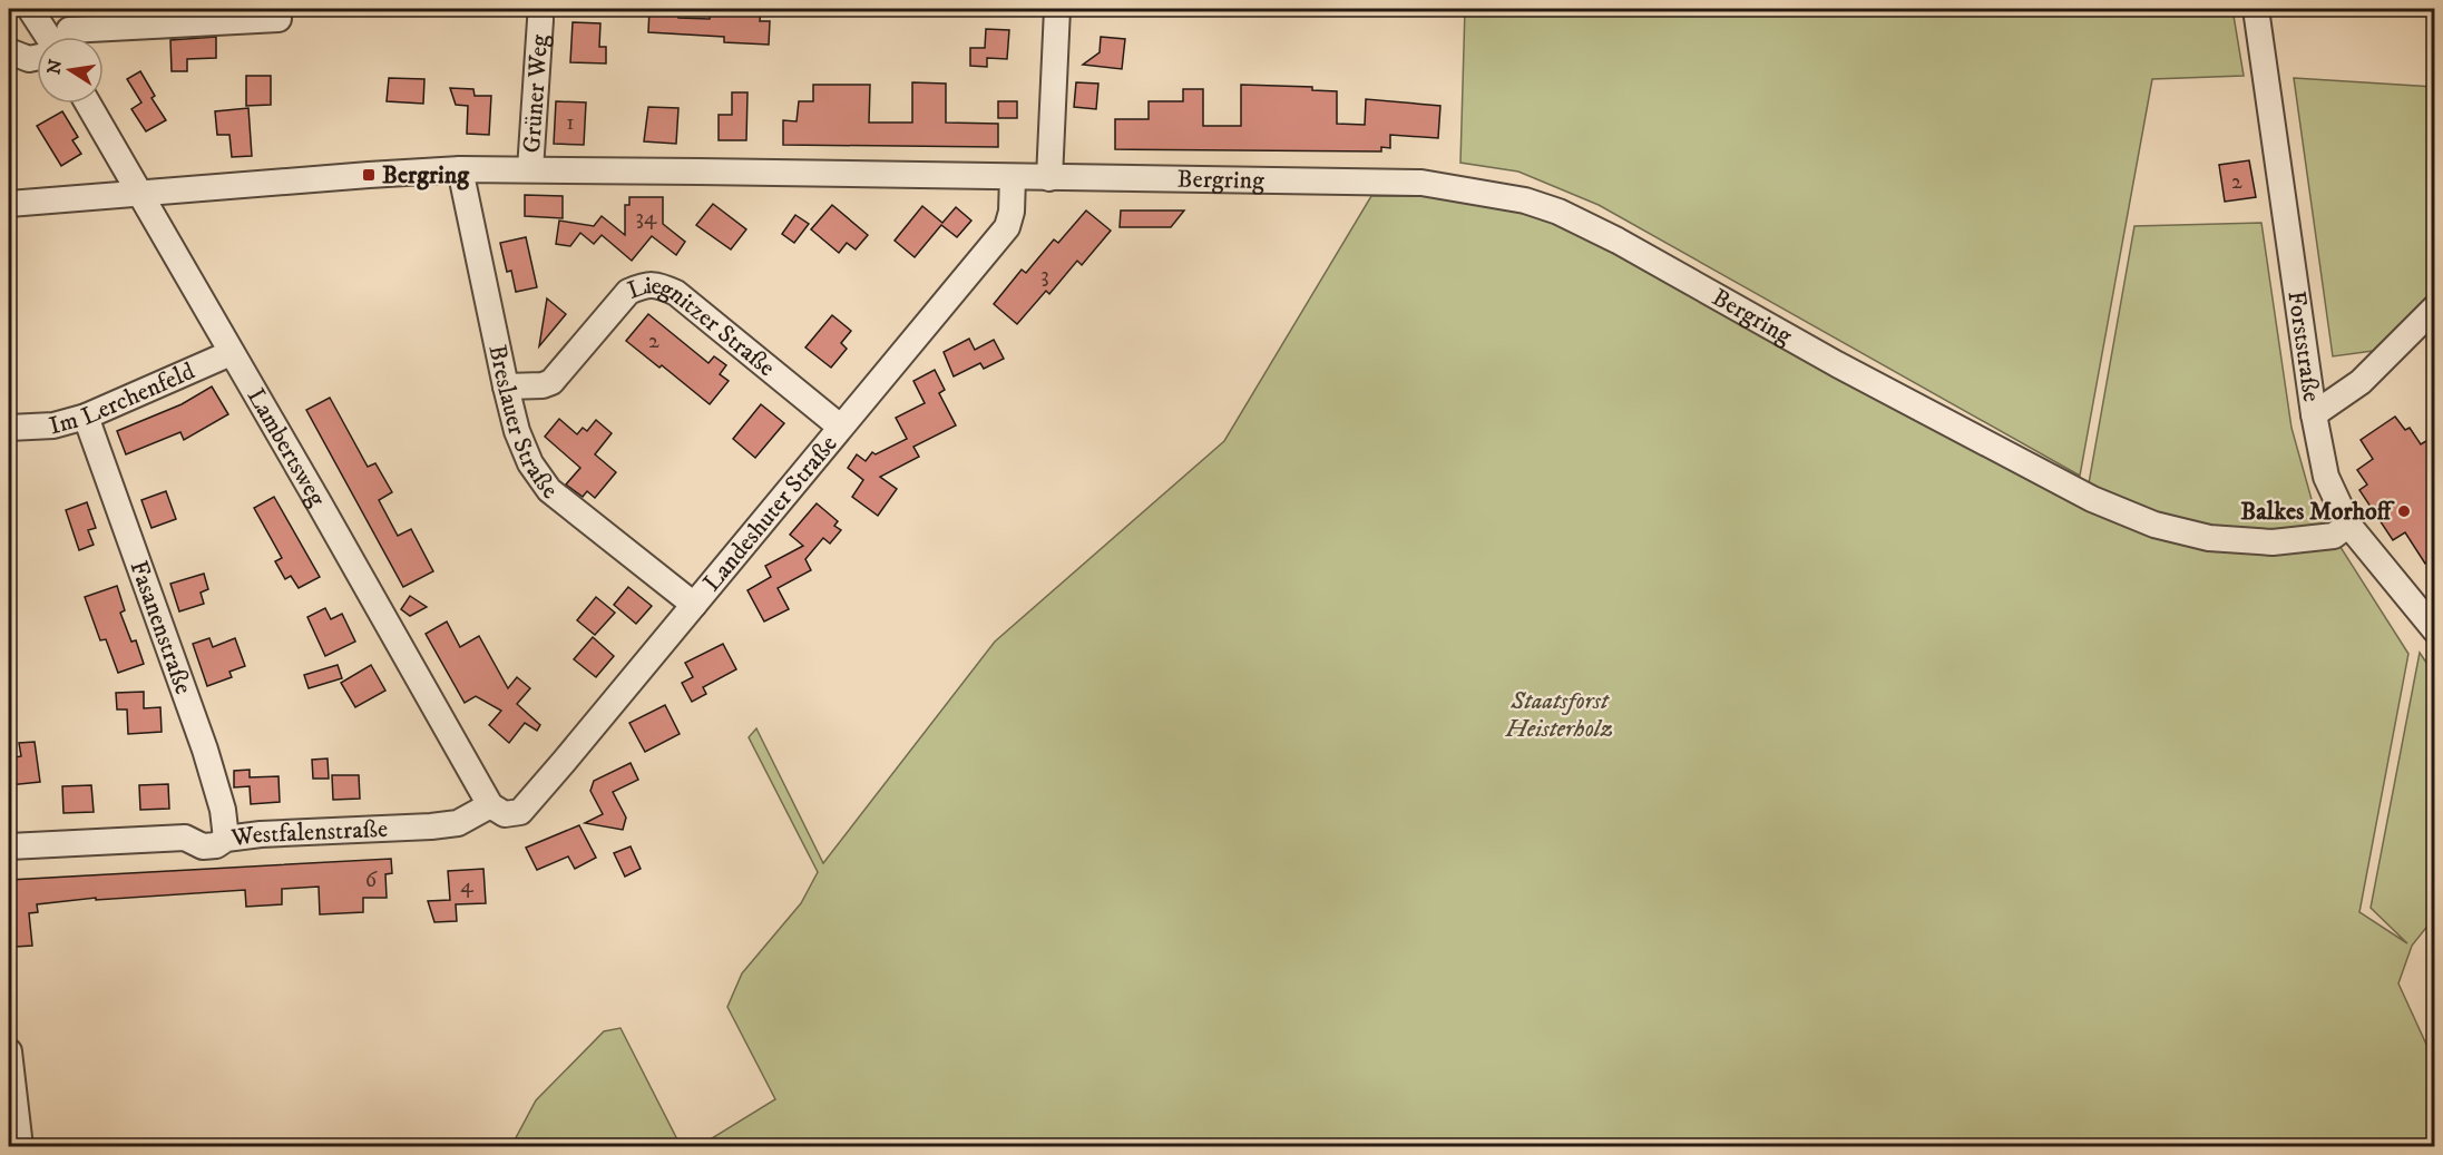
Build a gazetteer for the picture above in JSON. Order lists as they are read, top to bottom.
{
  "streets": {
    "street": [
      "Grüner Weg",
      "Bergring",
      "Liegnitzer Straße",
      "Forststraße",
      "Im Lerchenfeld",
      "Breslauer Straße",
      "Lambertsweg",
      "Landeshuter Straße",
      "Fasanenstraße",
      "Westfalenstraße"
    ]
  },
  "crossings": [
    ["Grüner Weg", "Bergring"],
    ["Bergring", "Forststraße"],
    ["Bergring", "Breslauer Straße"],
    ["Bergring", "Lambertsweg"],
    ["Bergring", "Landeshuter Straße"],
    ["Liegnitzer Straße", "Breslauer Straße"],
    ["Liegnitzer Straße", "Landeshuter Straße"],
    ["Im Lerchenfeld", "Lambertsweg"],
    ["Im Lerchenfeld", "Fasanenstraße"],
    ["Breslauer Straße", "Landeshuter Straße"],
    ["Lambertsweg", "Landeshuter Straße"],
    ["Lambertsweg", "Westfalenstraße"],
    ["Landeshuter Straße", "Westfalenstraße"],
    ["Fasanenstraße", "Westfalenstraße"]
  ],
  "parks": ["Staatsforst Heisterholz"],
  "places": {
    "transit": ["Bergring"],
    "other": ["Balkes Morhoff"]
  },
  "house_numbers": [
    "1",
    "2",
    "34",
    "3",
    "2",
    "6",
    "4"
  ],
  "north": "left"
}
